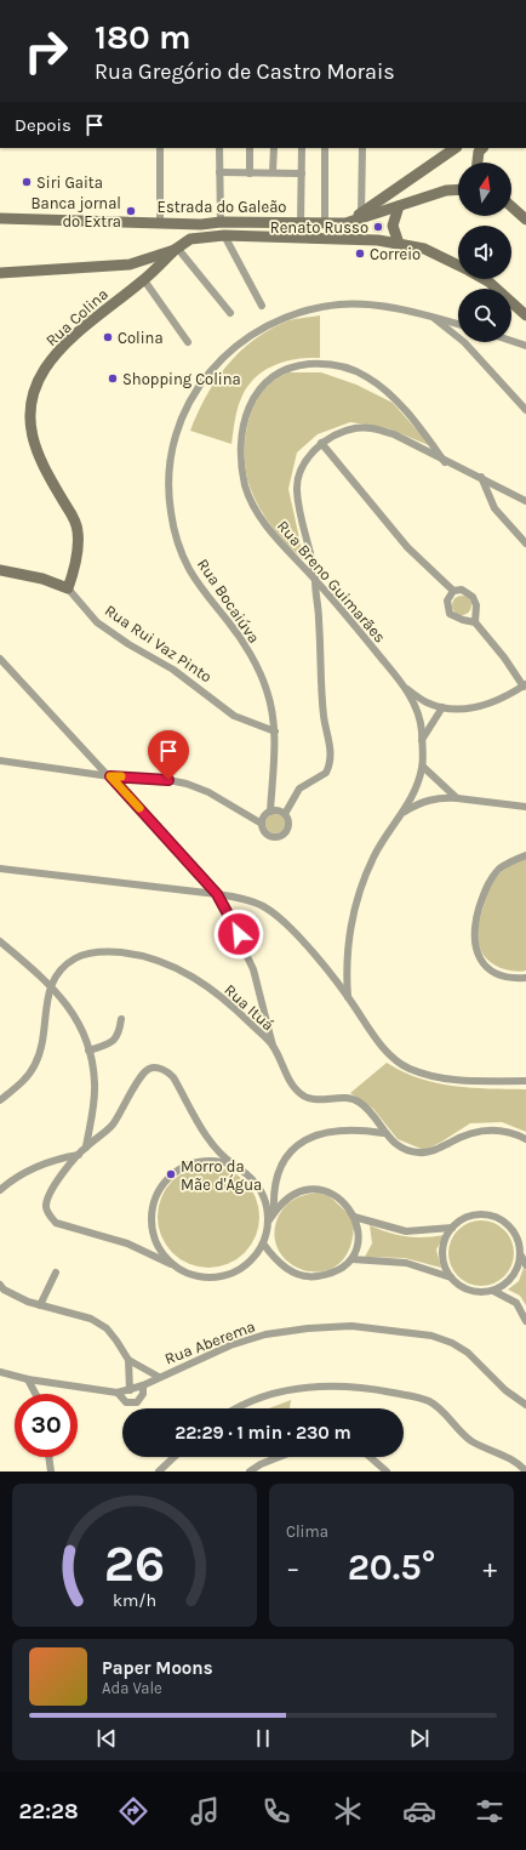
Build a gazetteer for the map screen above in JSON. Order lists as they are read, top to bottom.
{
  "streets": {
    "main road": ["Estrada do Galeão", "Rua Colina", "Rua Rui Vaz Pinto"],
    "street": [
      "Rua Breno Guimarães",
      "Rua Bocaiúva",
      "Rua Ituá",
      "Rua Aberema"
    ]
  },
  "crossings": [
    ["Estrada do Galeão", "Rua Colina"],
    ["Rua Colina", "Rua Rui Vaz Pinto"],
    ["Rua Bocaiúva", "Rua Rui Vaz Pinto"]
  ],
  "places": [
    "Siri Gaita",
    "Banca jornal do Extra",
    "Renato Russo",
    "Correio",
    "Colina",
    "Shopping Colina",
    "Morro da Mãe d'Água"
  ],
  "north": "top",
  "page": {
    "turn": ["180 m", "Rua Gregório de Castro Morais"],
    "then": "Depois",
    "limit": "30",
    "trip": "22:29 · 1 min · 230 m",
    "tile": "Clima",
    "heat": ["−", "20.5°", "+"],
    "song": ["Paper Moons", "Ada Vale"],
    "tabs": "22:28",
    "gauge": ["26", "km/h"]
  }
}
